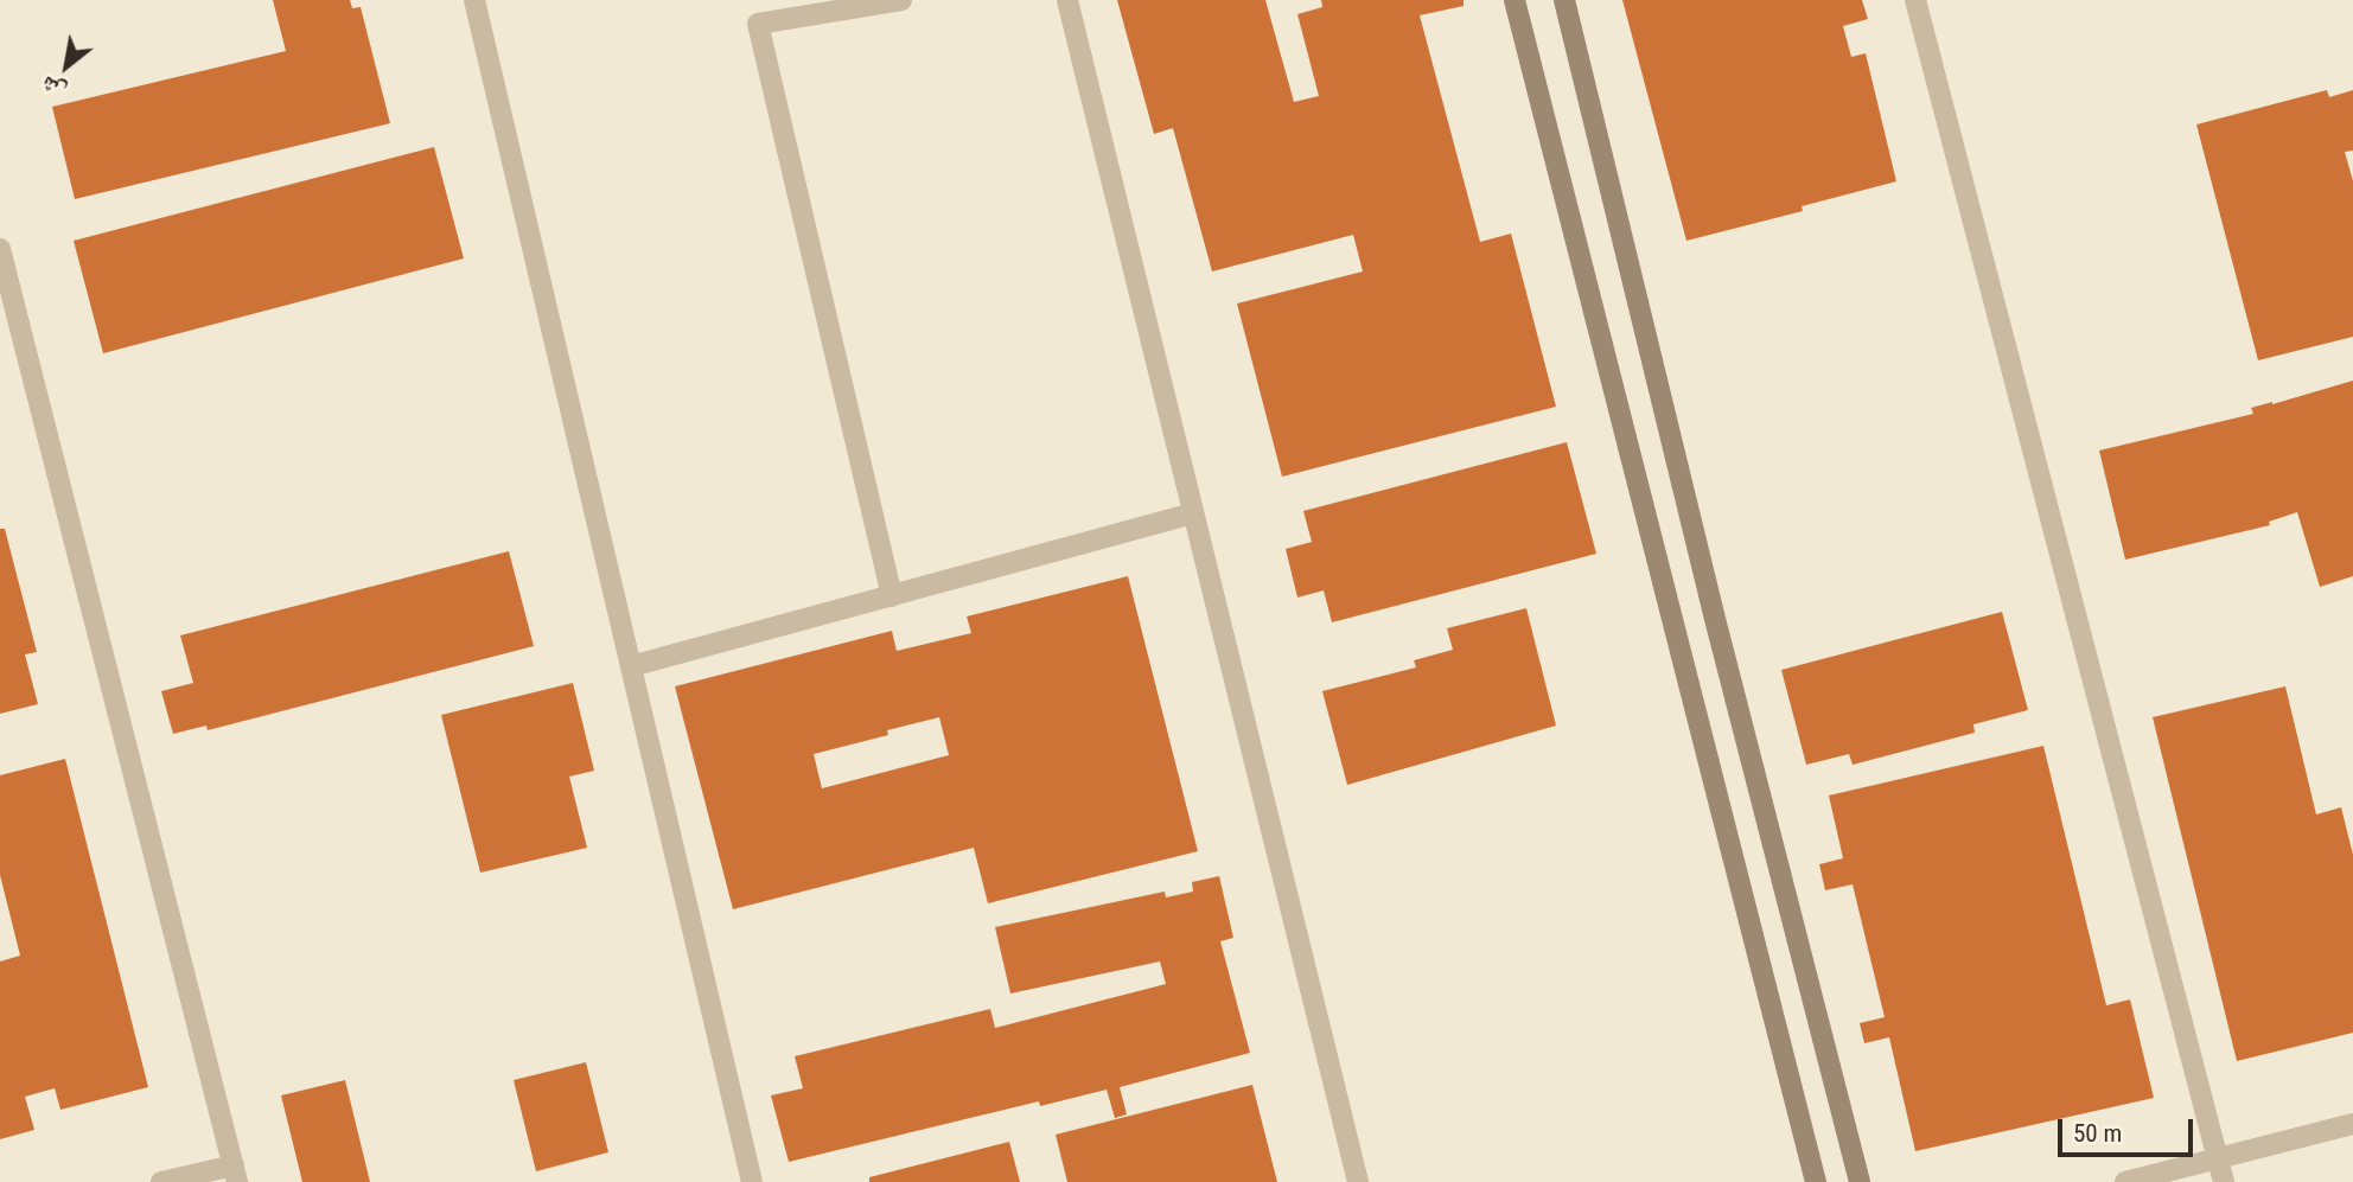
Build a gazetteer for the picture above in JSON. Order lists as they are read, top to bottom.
{
  "scale_bar": "50 m",
  "north": "bottom left"
}
